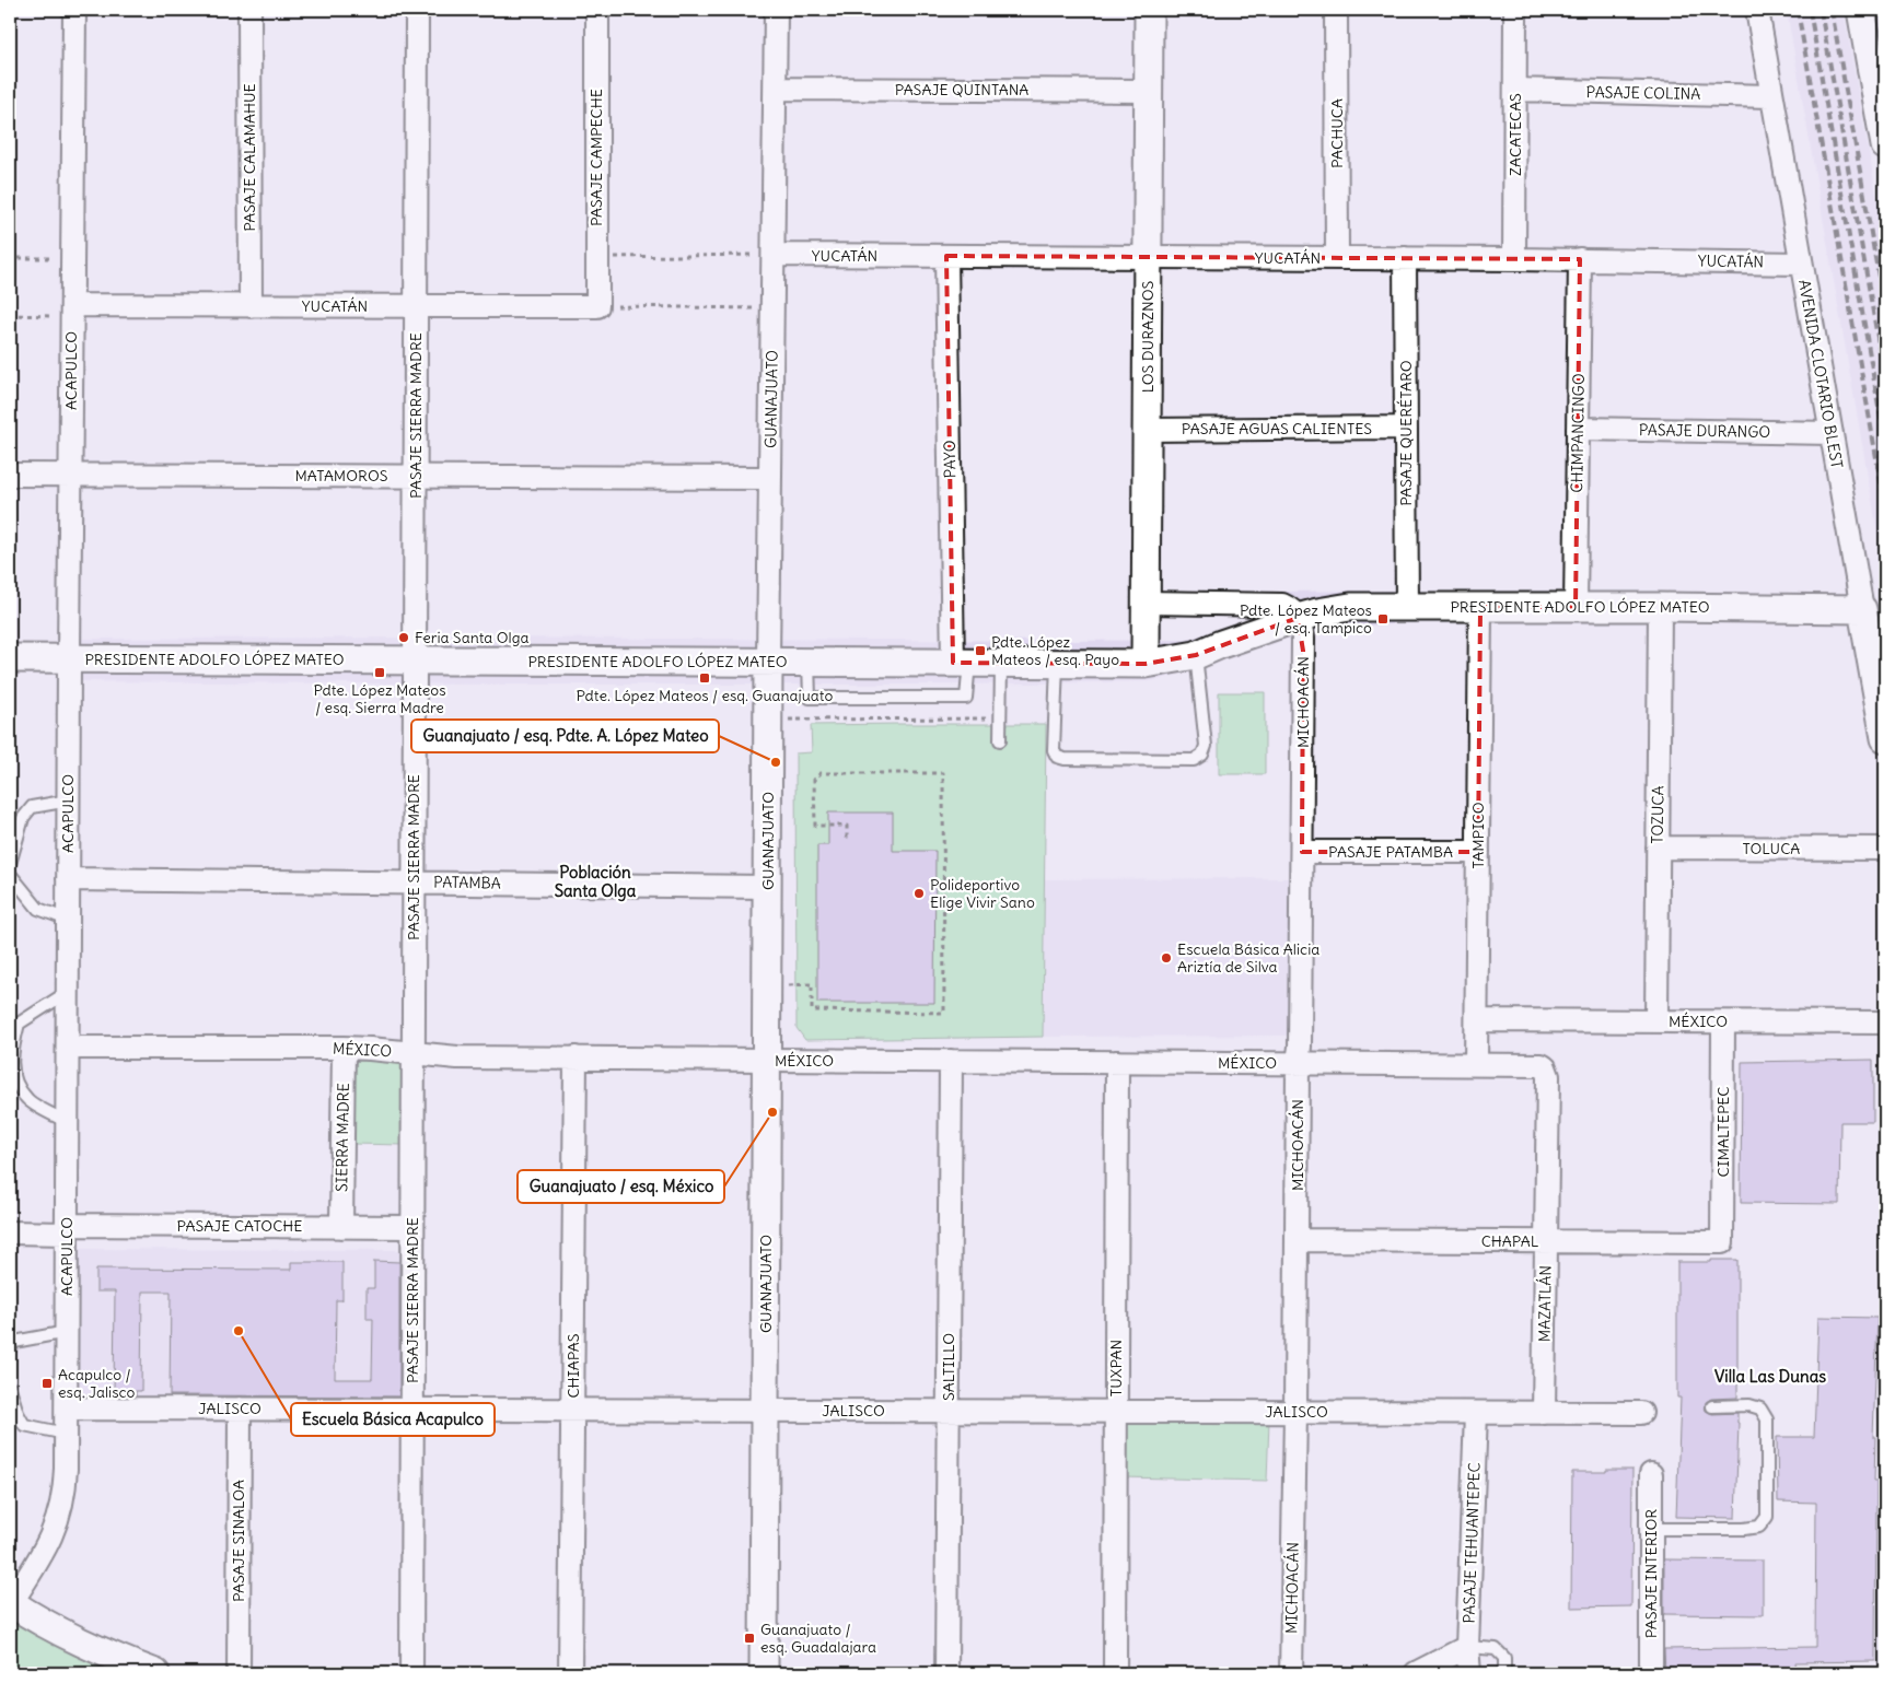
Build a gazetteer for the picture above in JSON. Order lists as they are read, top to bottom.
{
  "streets": {
    "street": [
      "PASAJE QUINTANA",
      "PASAJE COLINA",
      "PACHUCA",
      "ZACATECAS",
      "PASAJE CALAMAHUE",
      "PASAJE CAMPECHE",
      "YUCATÁN",
      "LOS DURAZNOS",
      "ACAPULCO",
      "AVENIDA CLOTARIO BLEST",
      "GUANAJUATO",
      "PASAJE SIERRA MADRE",
      "PASAJE AGUAS CALIENTES",
      "PASAJE DURANGO",
      "PASAJE QUERÉTARO",
      "CHIMPANCINGO",
      "PAYO",
      "MATAMOROS",
      "PRESIDENTE ADOLFO LÓPEZ MATEO",
      "MICHOACÁN",
      "TOZUCA",
      "TAMPICO",
      "TOLUCA",
      "PASAJE PATAMBA",
      "PATAMBA",
      "MÉXICO",
      "CIMALTEPEC",
      "SIERRA MADRE",
      "PASAJE CATOCHE",
      "CHAPAL",
      "MAZATLÁN",
      "CHIAPAS",
      "SALTILLO",
      "TUXPAN",
      "JALISCO",
      "PASAJE SINALOA",
      "PASAJE TEHUANTEPEC",
      "PASAJE INTERIOR"
    ]
  },
  "crossings": [
    ["PASAJE QUINTANA", "LOS DURAZNOS"],
    ["PASAJE QUINTANA", "GUANAJUATO"],
    ["PASAJE COLINA", "ZACATECAS"],
    ["PASAJE COLINA", "AVENIDA CLOTARIO BLEST"],
    ["PACHUCA", "YUCATÁN"],
    ["ZACATECAS", "YUCATÁN"],
    ["PASAJE CALAMAHUE", "YUCATÁN"],
    ["PASAJE CAMPECHE", "YUCATÁN"],
    ["YUCATÁN", "LOS DURAZNOS"],
    ["YUCATÁN", "ACAPULCO"],
    ["YUCATÁN", "AVENIDA CLOTARIO BLEST"],
    ["YUCATÁN", "GUANAJUATO"],
    ["YUCATÁN", "PASAJE SIERRA MADRE"],
    ["YUCATÁN", "PASAJE QUERÉTARO"],
    ["YUCATÁN", "CHIMPANCINGO"],
    ["YUCATÁN", "PAYO"],
    ["LOS DURAZNOS", "PASAJE AGUAS CALIENTES"],
    ["LOS DURAZNOS", "PRESIDENTE ADOLFO LÓPEZ MATEO"],
    ["ACAPULCO", "MATAMOROS"],
    ["ACAPULCO", "PRESIDENTE ADOLFO LÓPEZ MATEO"],
    ["ACAPULCO", "PATAMBA"],
    ["ACAPULCO", "MÉXICO"],
    ["ACAPULCO", "PASAJE CATOCHE"],
    ["ACAPULCO", "JALISCO"],
    ["AVENIDA CLOTARIO BLEST", "PASAJE DURANGO"],
    ["AVENIDA CLOTARIO BLEST", "PRESIDENTE ADOLFO LÓPEZ MATEO"],
    ["GUANAJUATO", "MATAMOROS"],
    ["GUANAJUATO", "PRESIDENTE ADOLFO LÓPEZ MATEO"],
    ["GUANAJUATO", "PATAMBA"],
    ["GUANAJUATO", "MÉXICO"],
    ["GUANAJUATO", "JALISCO"],
    ["PASAJE SIERRA MADRE", "MATAMOROS"],
    ["PASAJE SIERRA MADRE", "PRESIDENTE ADOLFO LÓPEZ MATEO"],
    ["PASAJE SIERRA MADRE", "PATAMBA"],
    ["PASAJE SIERRA MADRE", "MÉXICO"],
    ["PASAJE SIERRA MADRE", "PASAJE CATOCHE"],
    ["PASAJE SIERRA MADRE", "JALISCO"],
    ["PASAJE AGUAS CALIENTES", "PASAJE QUERÉTARO"],
    ["PASAJE DURANGO", "CHIMPANCINGO"],
    ["PASAJE QUERÉTARO", "PRESIDENTE ADOLFO LÓPEZ MATEO"],
    ["CHIMPANCINGO", "PRESIDENTE ADOLFO LÓPEZ MATEO"],
    ["PAYO", "PRESIDENTE ADOLFO LÓPEZ MATEO"],
    ["PRESIDENTE ADOLFO LÓPEZ MATEO", "MICHOACÁN"],
    ["PRESIDENTE ADOLFO LÓPEZ MATEO", "TOZUCA"],
    ["PRESIDENTE ADOLFO LÓPEZ MATEO", "TAMPICO"],
    ["MICHOACÁN", "PASAJE PATAMBA"],
    ["MICHOACÁN", "MÉXICO"],
    ["MICHOACÁN", "CHAPAL"],
    ["MICHOACÁN", "JALISCO"],
    ["TOZUCA", "TOLUCA"],
    ["TOZUCA", "MÉXICO"],
    ["TAMPICO", "PASAJE PATAMBA"],
    ["TAMPICO", "MÉXICO"],
    ["MÉXICO", "CIMALTEPEC"],
    ["MÉXICO", "SIERRA MADRE"],
    ["MÉXICO", "MAZATLÁN"],
    ["MÉXICO", "CHIAPAS"],
    ["MÉXICO", "SALTILLO"],
    ["MÉXICO", "TUXPAN"],
    ["CIMALTEPEC", "CHAPAL"],
    ["SIERRA MADRE", "PASAJE CATOCHE"],
    ["CHAPAL", "MAZATLÁN"],
    ["MAZATLÁN", "JALISCO"],
    ["CHIAPAS", "JALISCO"],
    ["SALTILLO", "JALISCO"],
    ["TUXPAN", "JALISCO"],
    ["JALISCO", "PASAJE SINALOA"],
    ["JALISCO", "PASAJE TEHUANTEPEC"]
  ],
  "districts": ["Población Santa Olga", "Villa Las Dunas"],
  "places": {
    "transit": [
      "Pdte. López Mateos / esq. Tampico",
      "Pdte. López Mateos / esq. Payo",
      "Pdte. López Mateos / esq. Sierra Madre",
      "Pdte. López Mateos / esq. Guanajuato",
      "Acapulco / esq. Jalisco",
      "Guanajuato / esq. Guadalajara"
    ],
    "other": [
      "Feria Santa Olga",
      "Guanajuato / esq. Pdte. A. López Mateo",
      "Polideportivo Elige Vivir Sano",
      "Escuela Básica Alicia Ariztía de Silva",
      "Guanajuato / esq. México",
      "Escuela Básica Acapulco"
    ]
  }
}
